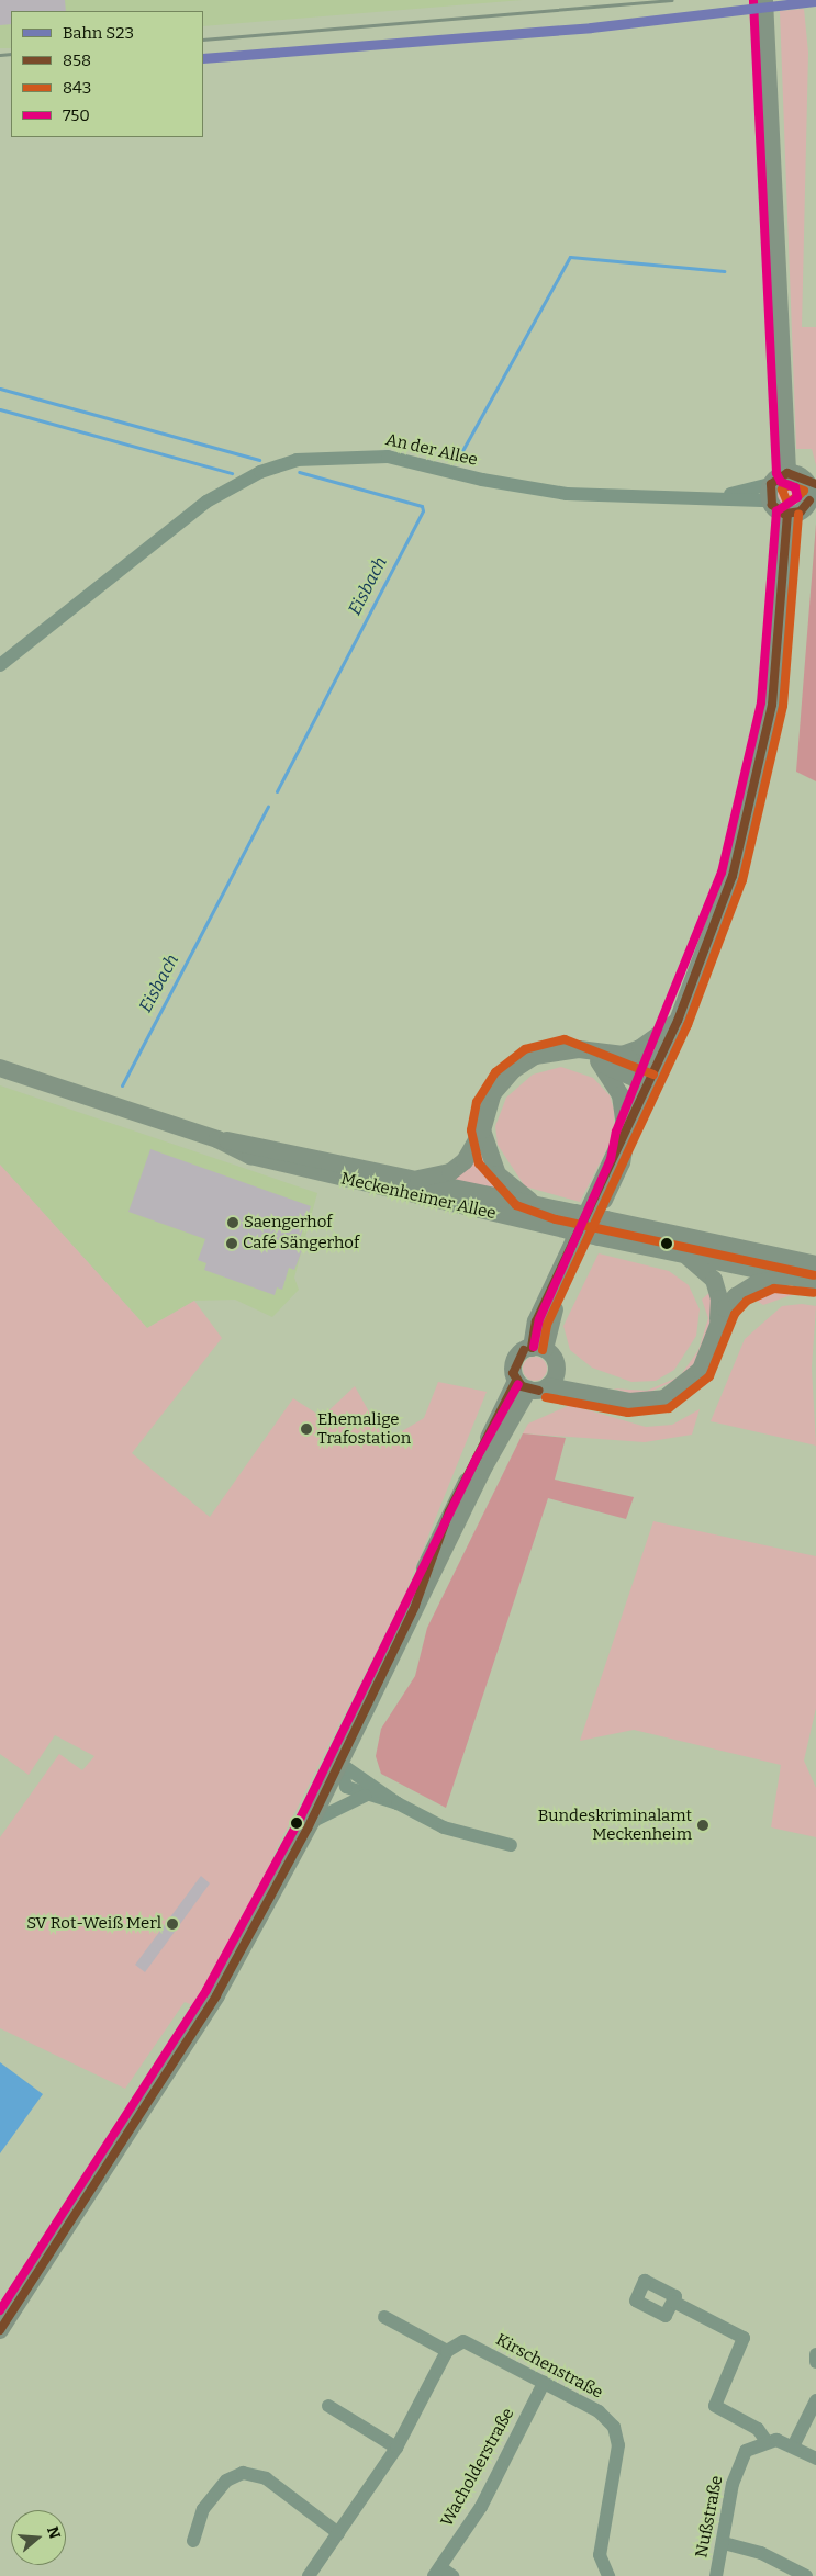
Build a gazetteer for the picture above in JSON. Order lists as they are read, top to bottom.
{
  "streets": {
    "main road": ["Meckenheimer Allee"],
    "street": [
      "An der Allee",
      "Kirschenstraße",
      "Wacholderstraße",
      "Nußstraße"
    ]
  },
  "crossings": [
    ["Kirschenstraße", "Wacholderstraße"]
  ],
  "water": ["Eisbach"],
  "places": [
    "Saengerhof",
    "Café Sängerhof",
    "Ehemalige Trafostation",
    "Bundeskriminalamt Meckenheim",
    "SV Rot-Weiß Merl"
  ],
  "lines": [
    "transit line 750",
    "rail line S23",
    "transit line 858",
    "transit line 843"
  ],
  "legend": [
    "Bahn S23",
    "858",
    "843",
    "750"
  ],
  "north": "right"
}
